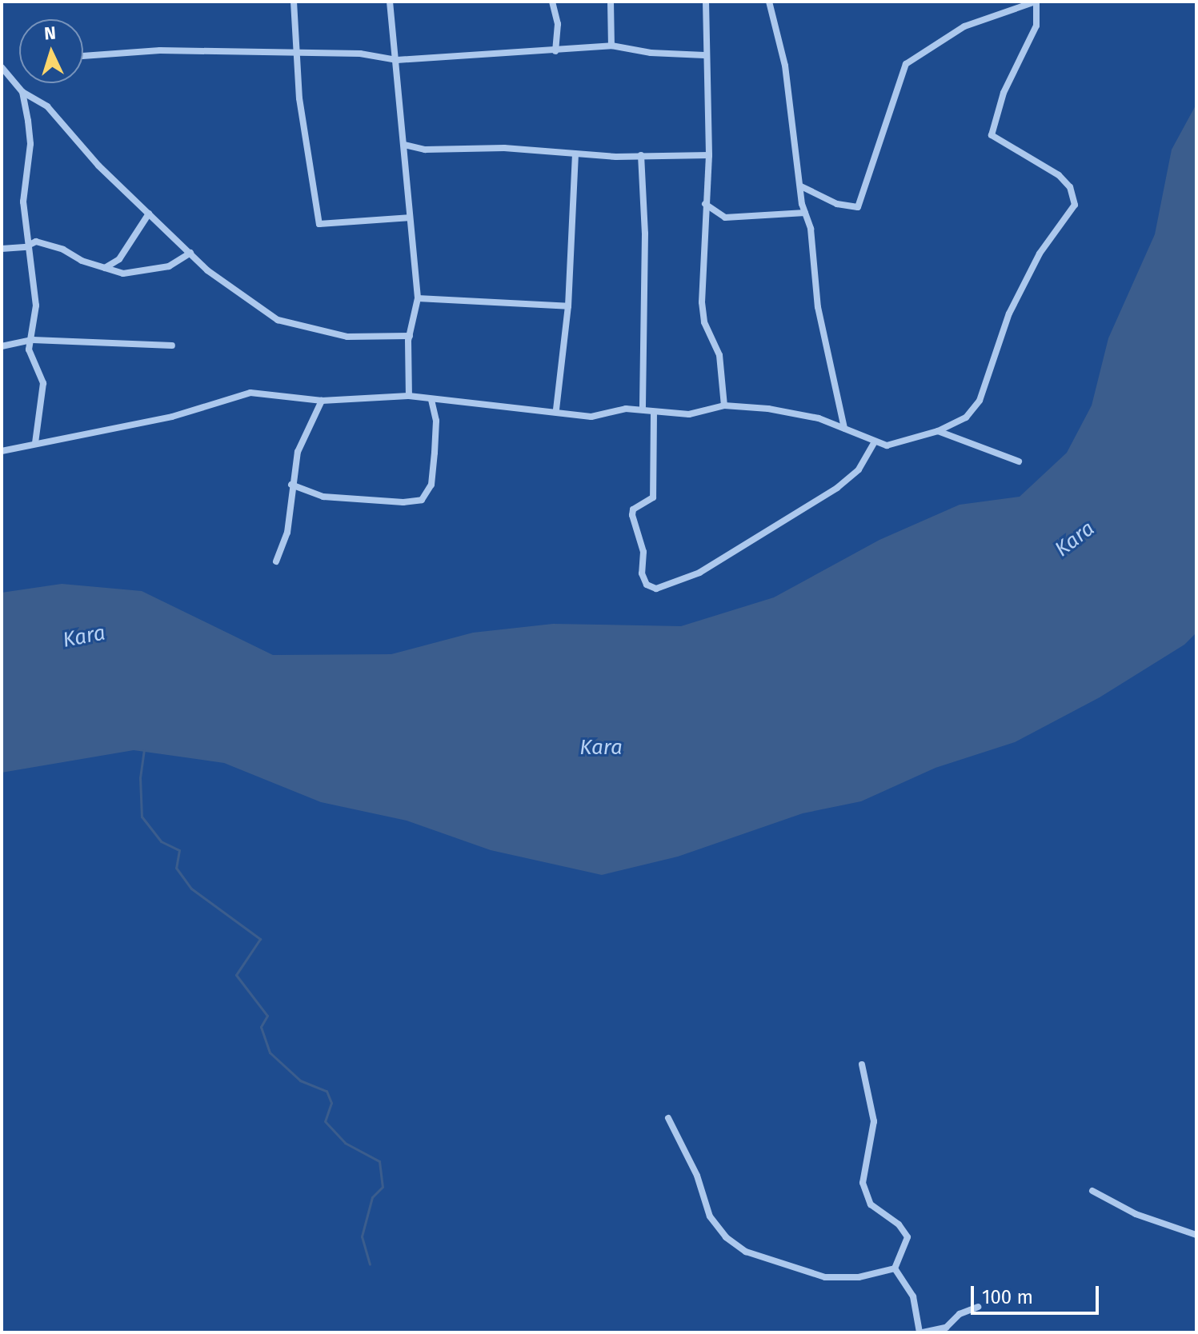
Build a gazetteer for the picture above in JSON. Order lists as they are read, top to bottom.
{
  "water": ["Kara"],
  "scale_bar": "100 m",
  "north": "top"
}
